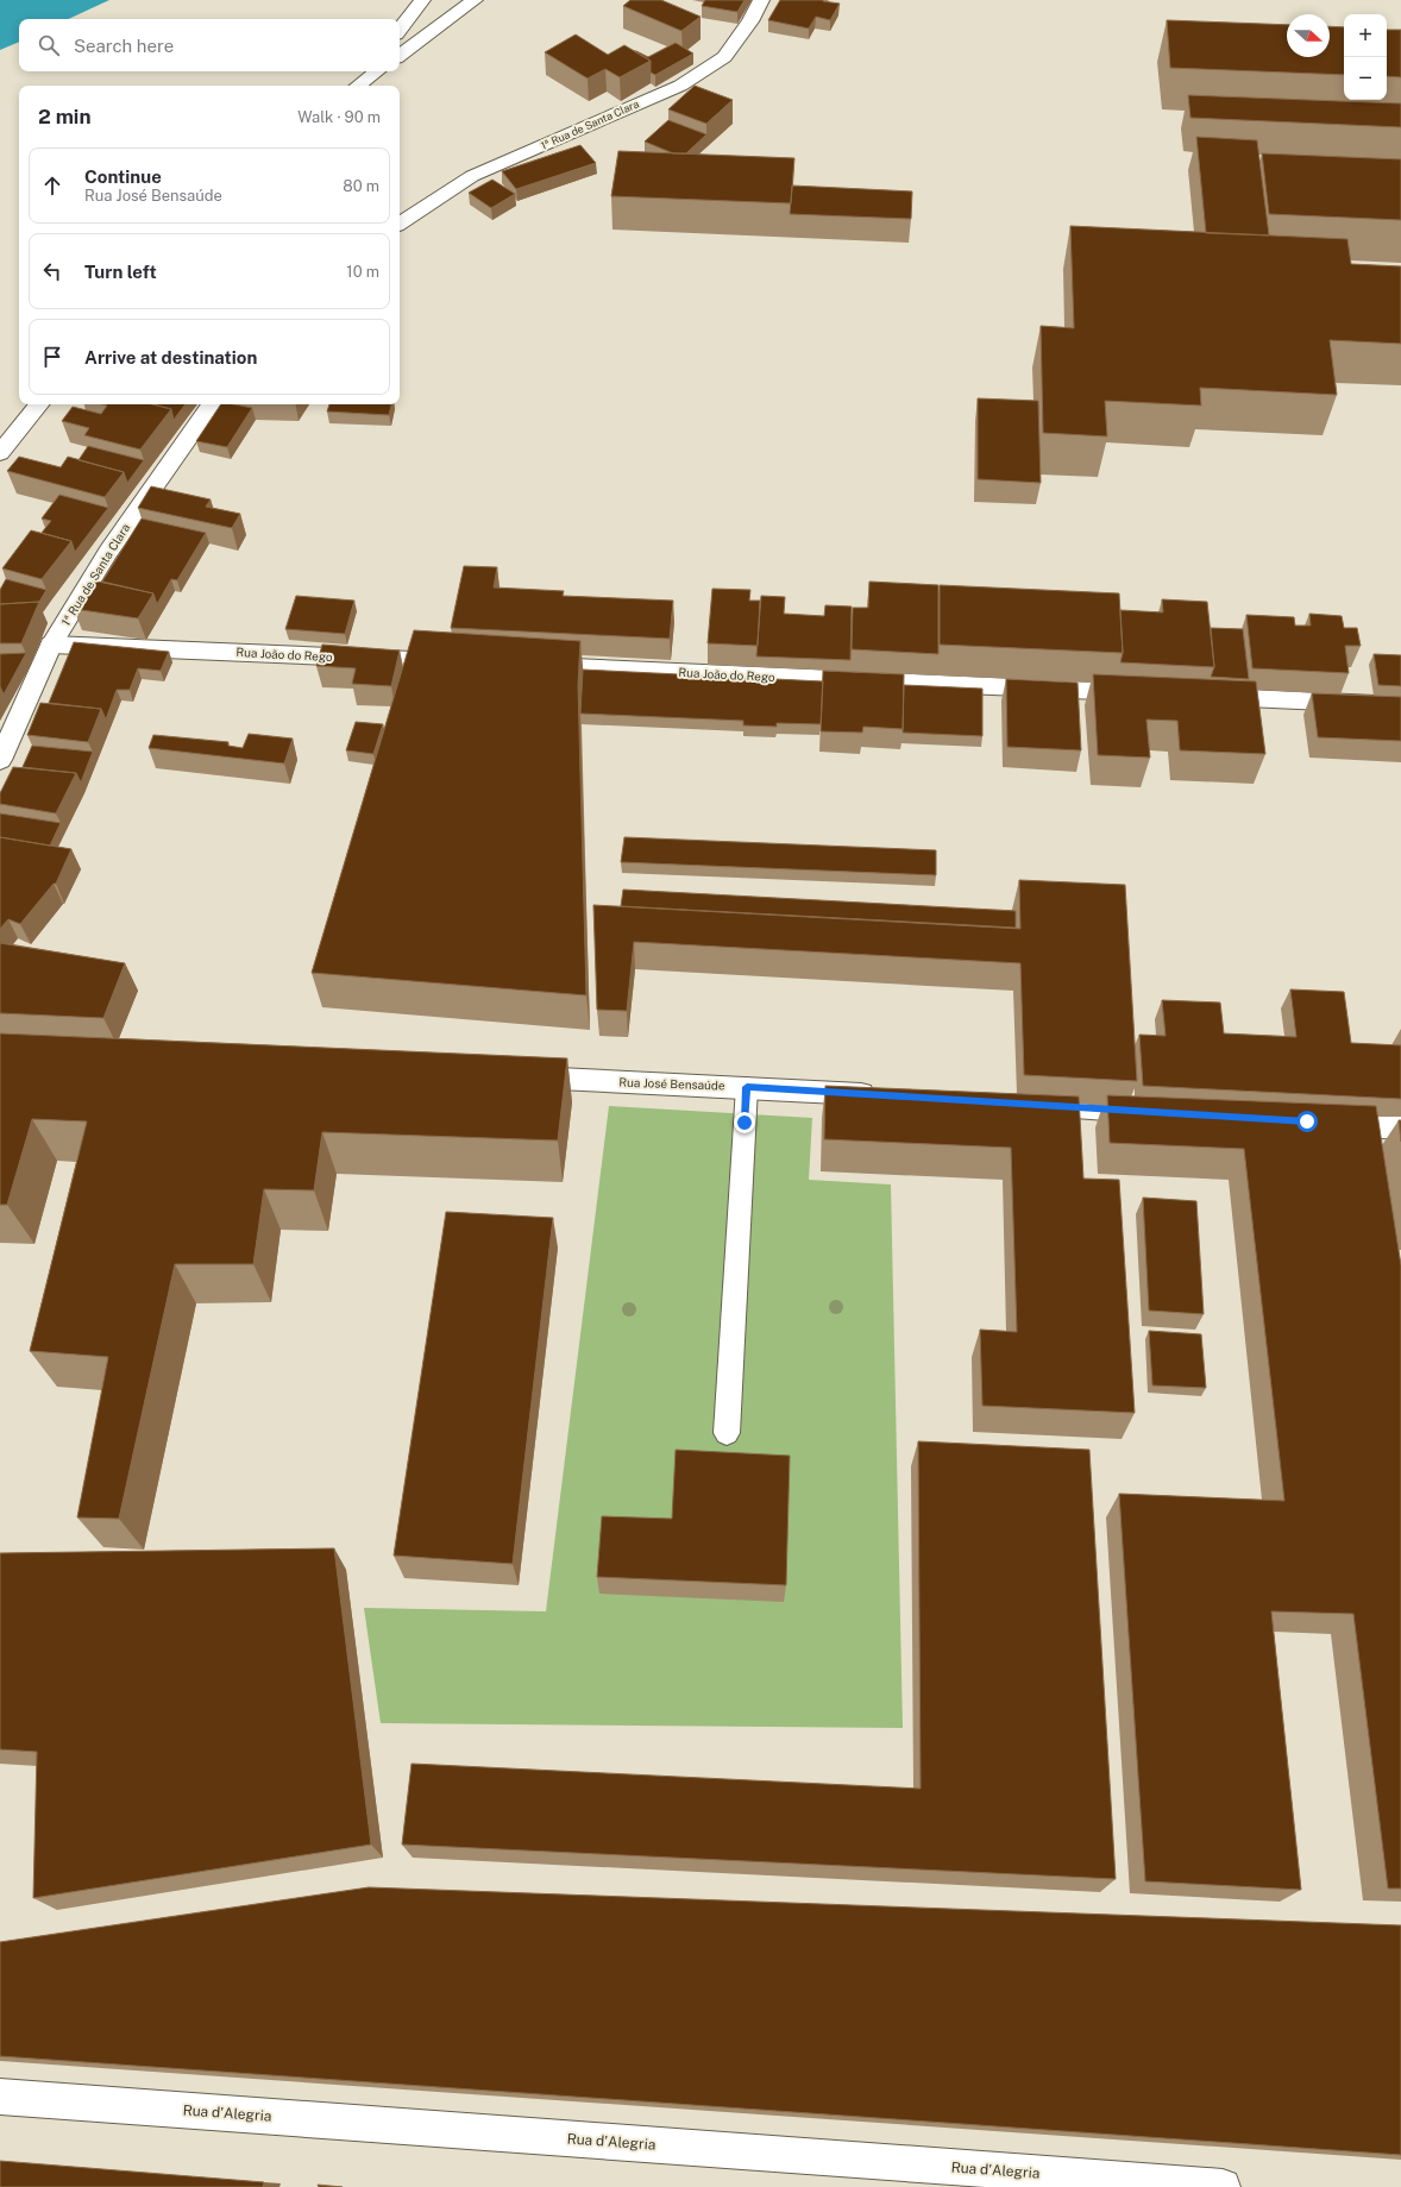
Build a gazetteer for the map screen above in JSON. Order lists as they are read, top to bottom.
{
  "streets": {
    "street": [
      "1ª Rua de Santa Clara",
      "Rua João do Rego",
      "Rua José Bensaúde",
      "Rua d'Alegria"
    ]
  },
  "crossings": [
    ["1ª Rua de Santa Clara", "Rua João do Rego"]
  ],
  "north": "right",
  "page": {
    "map_buttons": ["+", "−"],
    "search": "Search here",
    "heading": ["2 min", "Walk · 90 m"],
    "list": [
      ["Continue", "Rua José Bensaúde", "80 m"],
      ["Turn left", "10 m"],
      "Arrive at destination"
    ]
  }
}
